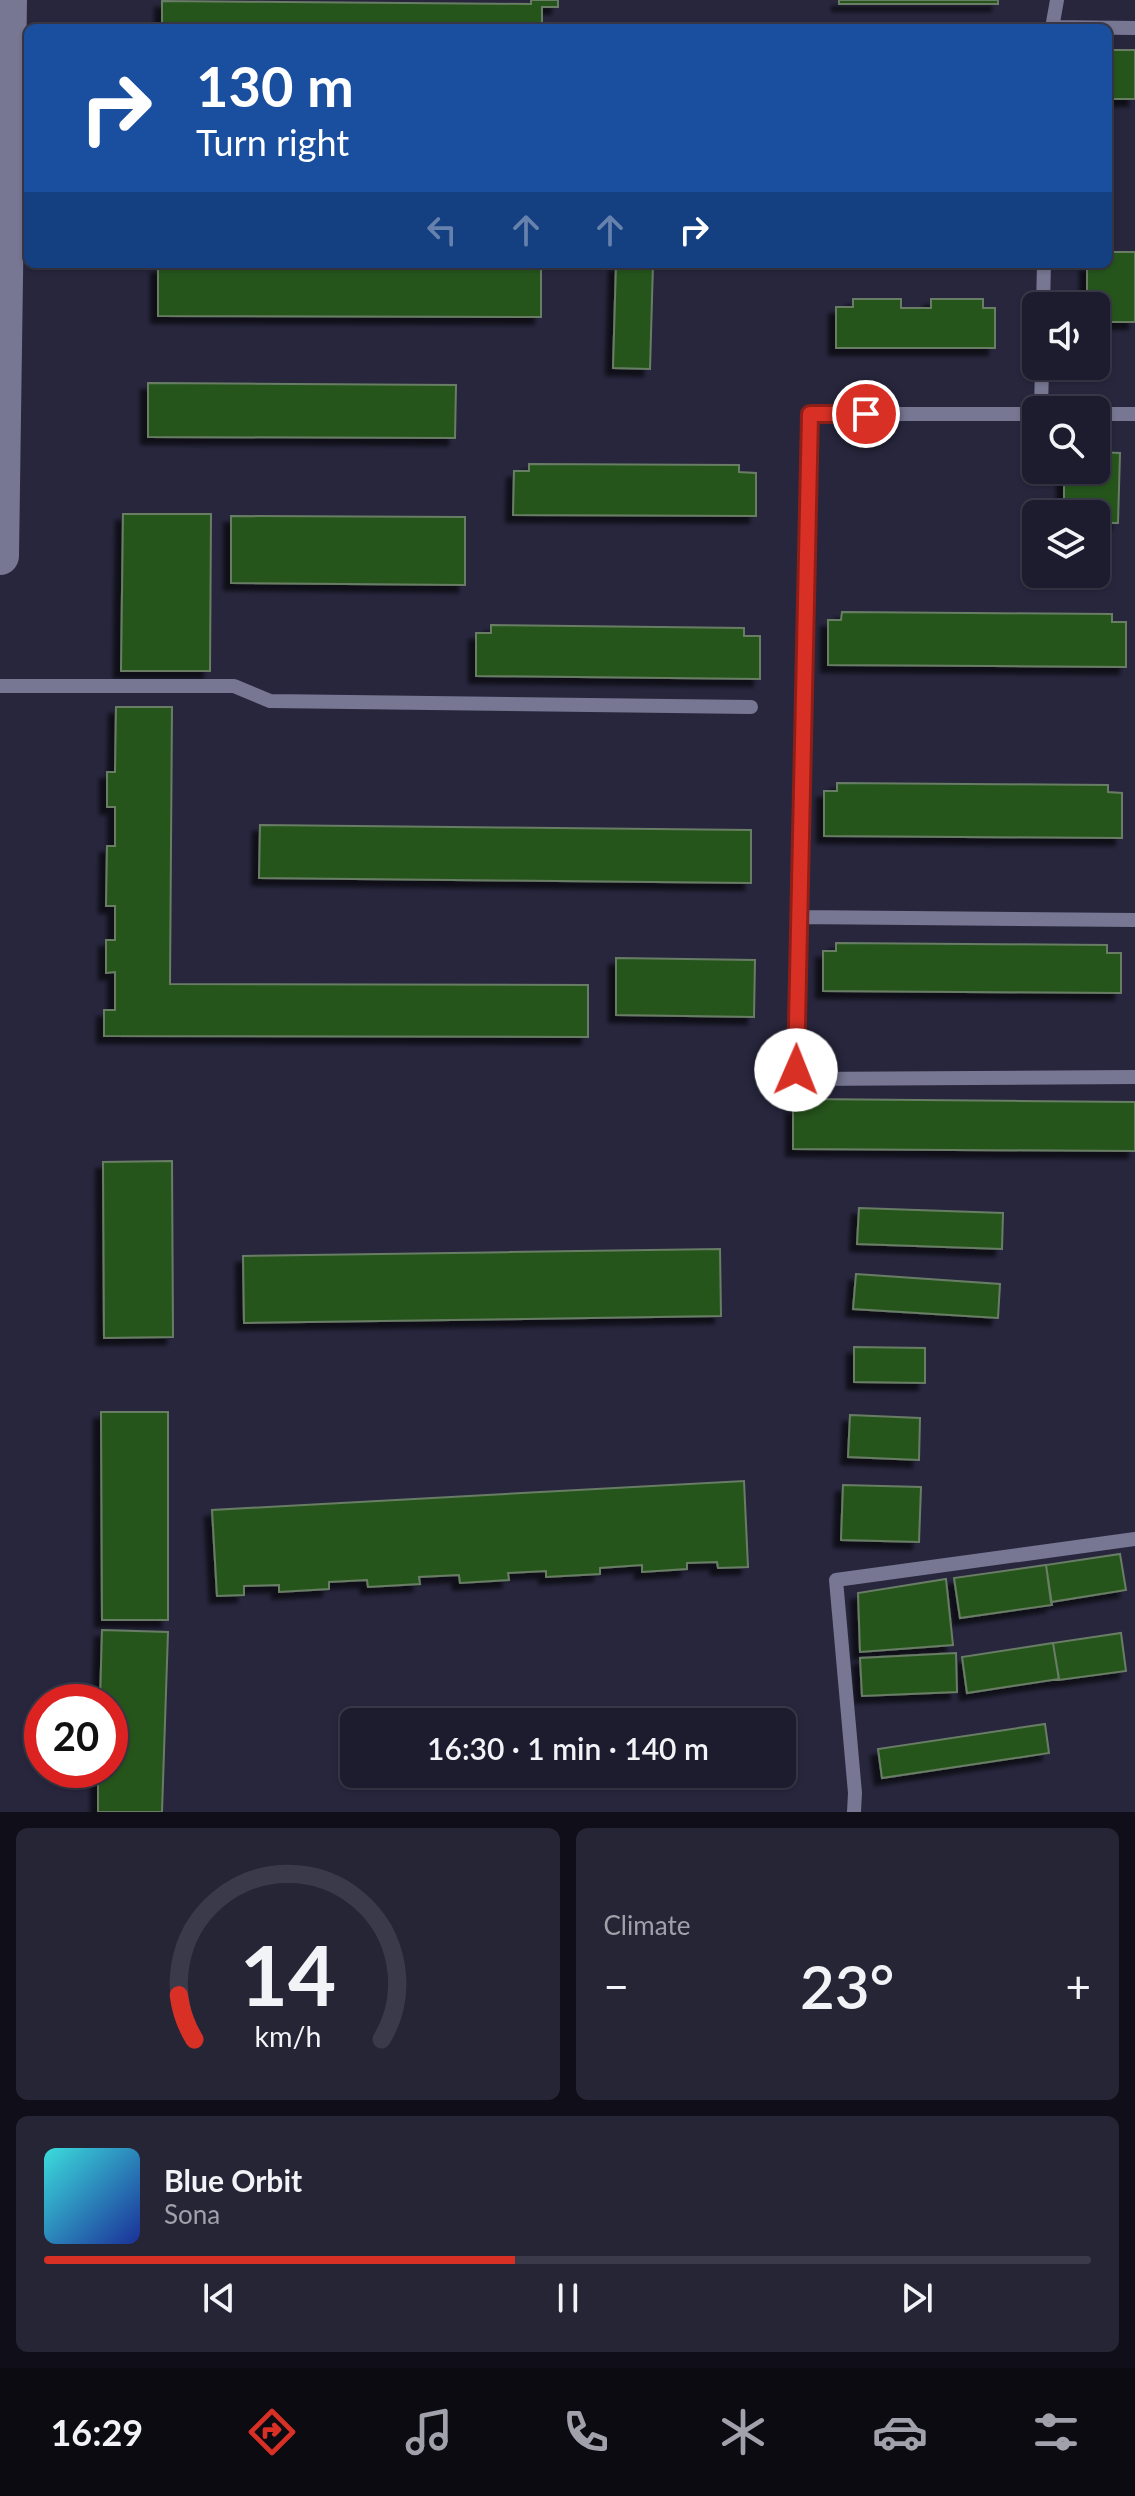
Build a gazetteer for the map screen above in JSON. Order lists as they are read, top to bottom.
{
  "page": {
    "turn": ["130 m", "Turn right"],
    "limit": "20",
    "trip": "16:30 · 1 min · 140 m",
    "tile": "Climate",
    "heat": ["−", "23°", "+"],
    "song": ["Blue Orbit", "Sona"],
    "tabs": "16:29",
    "gauge": ["14", "km/h"]
  }
}
